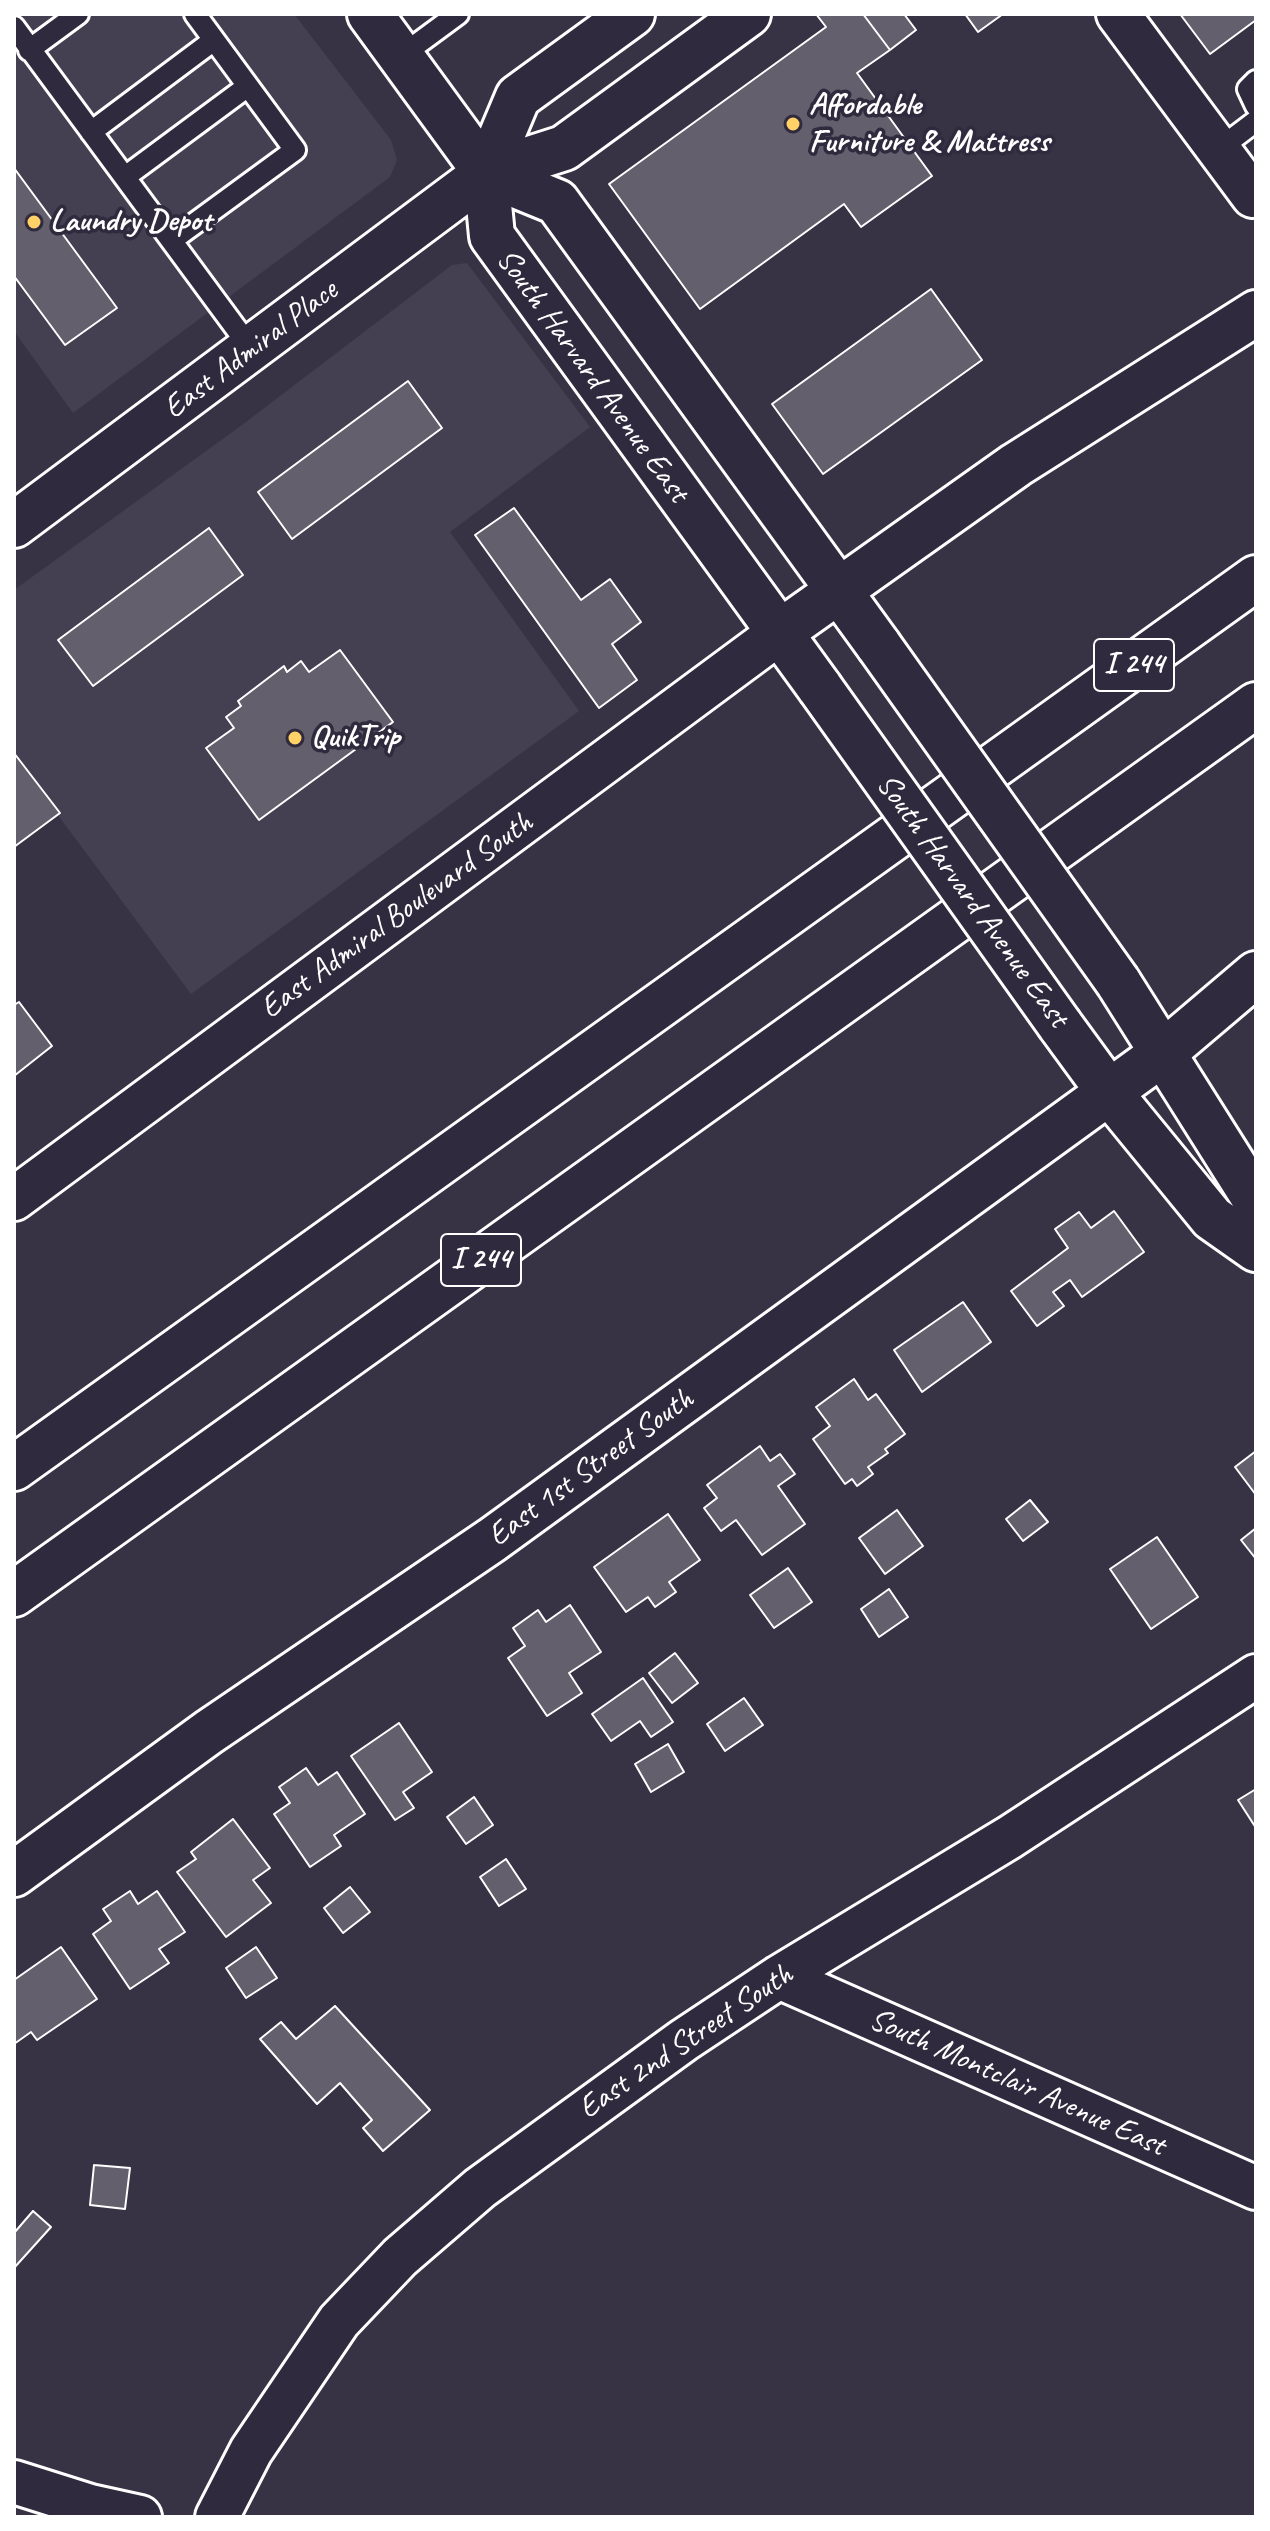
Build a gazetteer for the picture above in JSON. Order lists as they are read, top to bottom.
{
  "streets": {
    "main road": [
      "East Admiral Place",
      "South Harvard Avenue East",
      "I 244",
      "East 1st Street South"
    ],
    "street": ["East Admiral Boulevard South", "East 2nd Street South", "South Montclair Avenue East"]
  },
  "crossings": [
    ["East Admiral Place", "South Harvard Avenue East"],
    ["South Harvard Avenue East", "East Admiral Boulevard South"],
    ["South Harvard Avenue East", "East 1st Street South"],
    ["East 2nd Street South", "South Montclair Avenue East"]
  ],
  "places": ["Affordable Furniture & Mattress", "Laundry Depot", "QuikTrip"]
}
